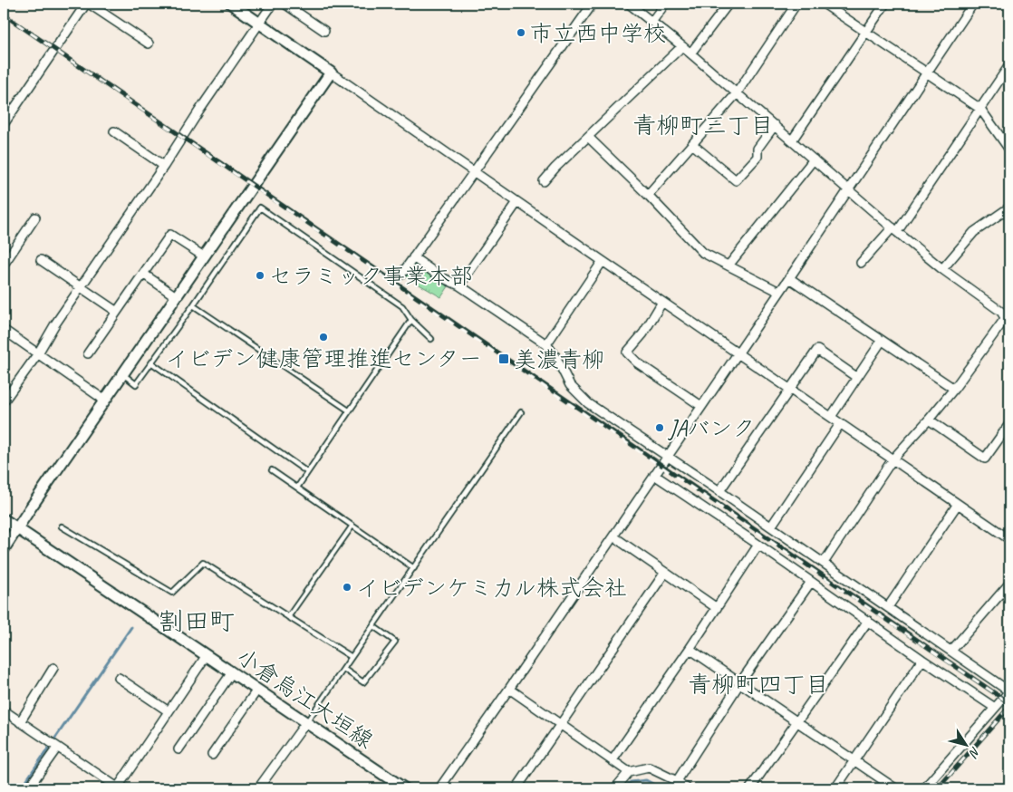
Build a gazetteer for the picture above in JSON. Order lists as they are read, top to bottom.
{
  "streets": {
    "street": ["小倉烏江大垣線"]
  },
  "districts": ["青柳町三丁目", "割田町", "青柳町四丁目"],
  "places": {
    "other": [
      "市立西中学校",
      "セラミック事業本部",
      "イビデン健康管理推進センター",
      "JAバンク",
      "イビデンケミカル株式会社"
    ],
    "transit": ["美濃青柳"]
  },
  "north": "bottom right"
}
